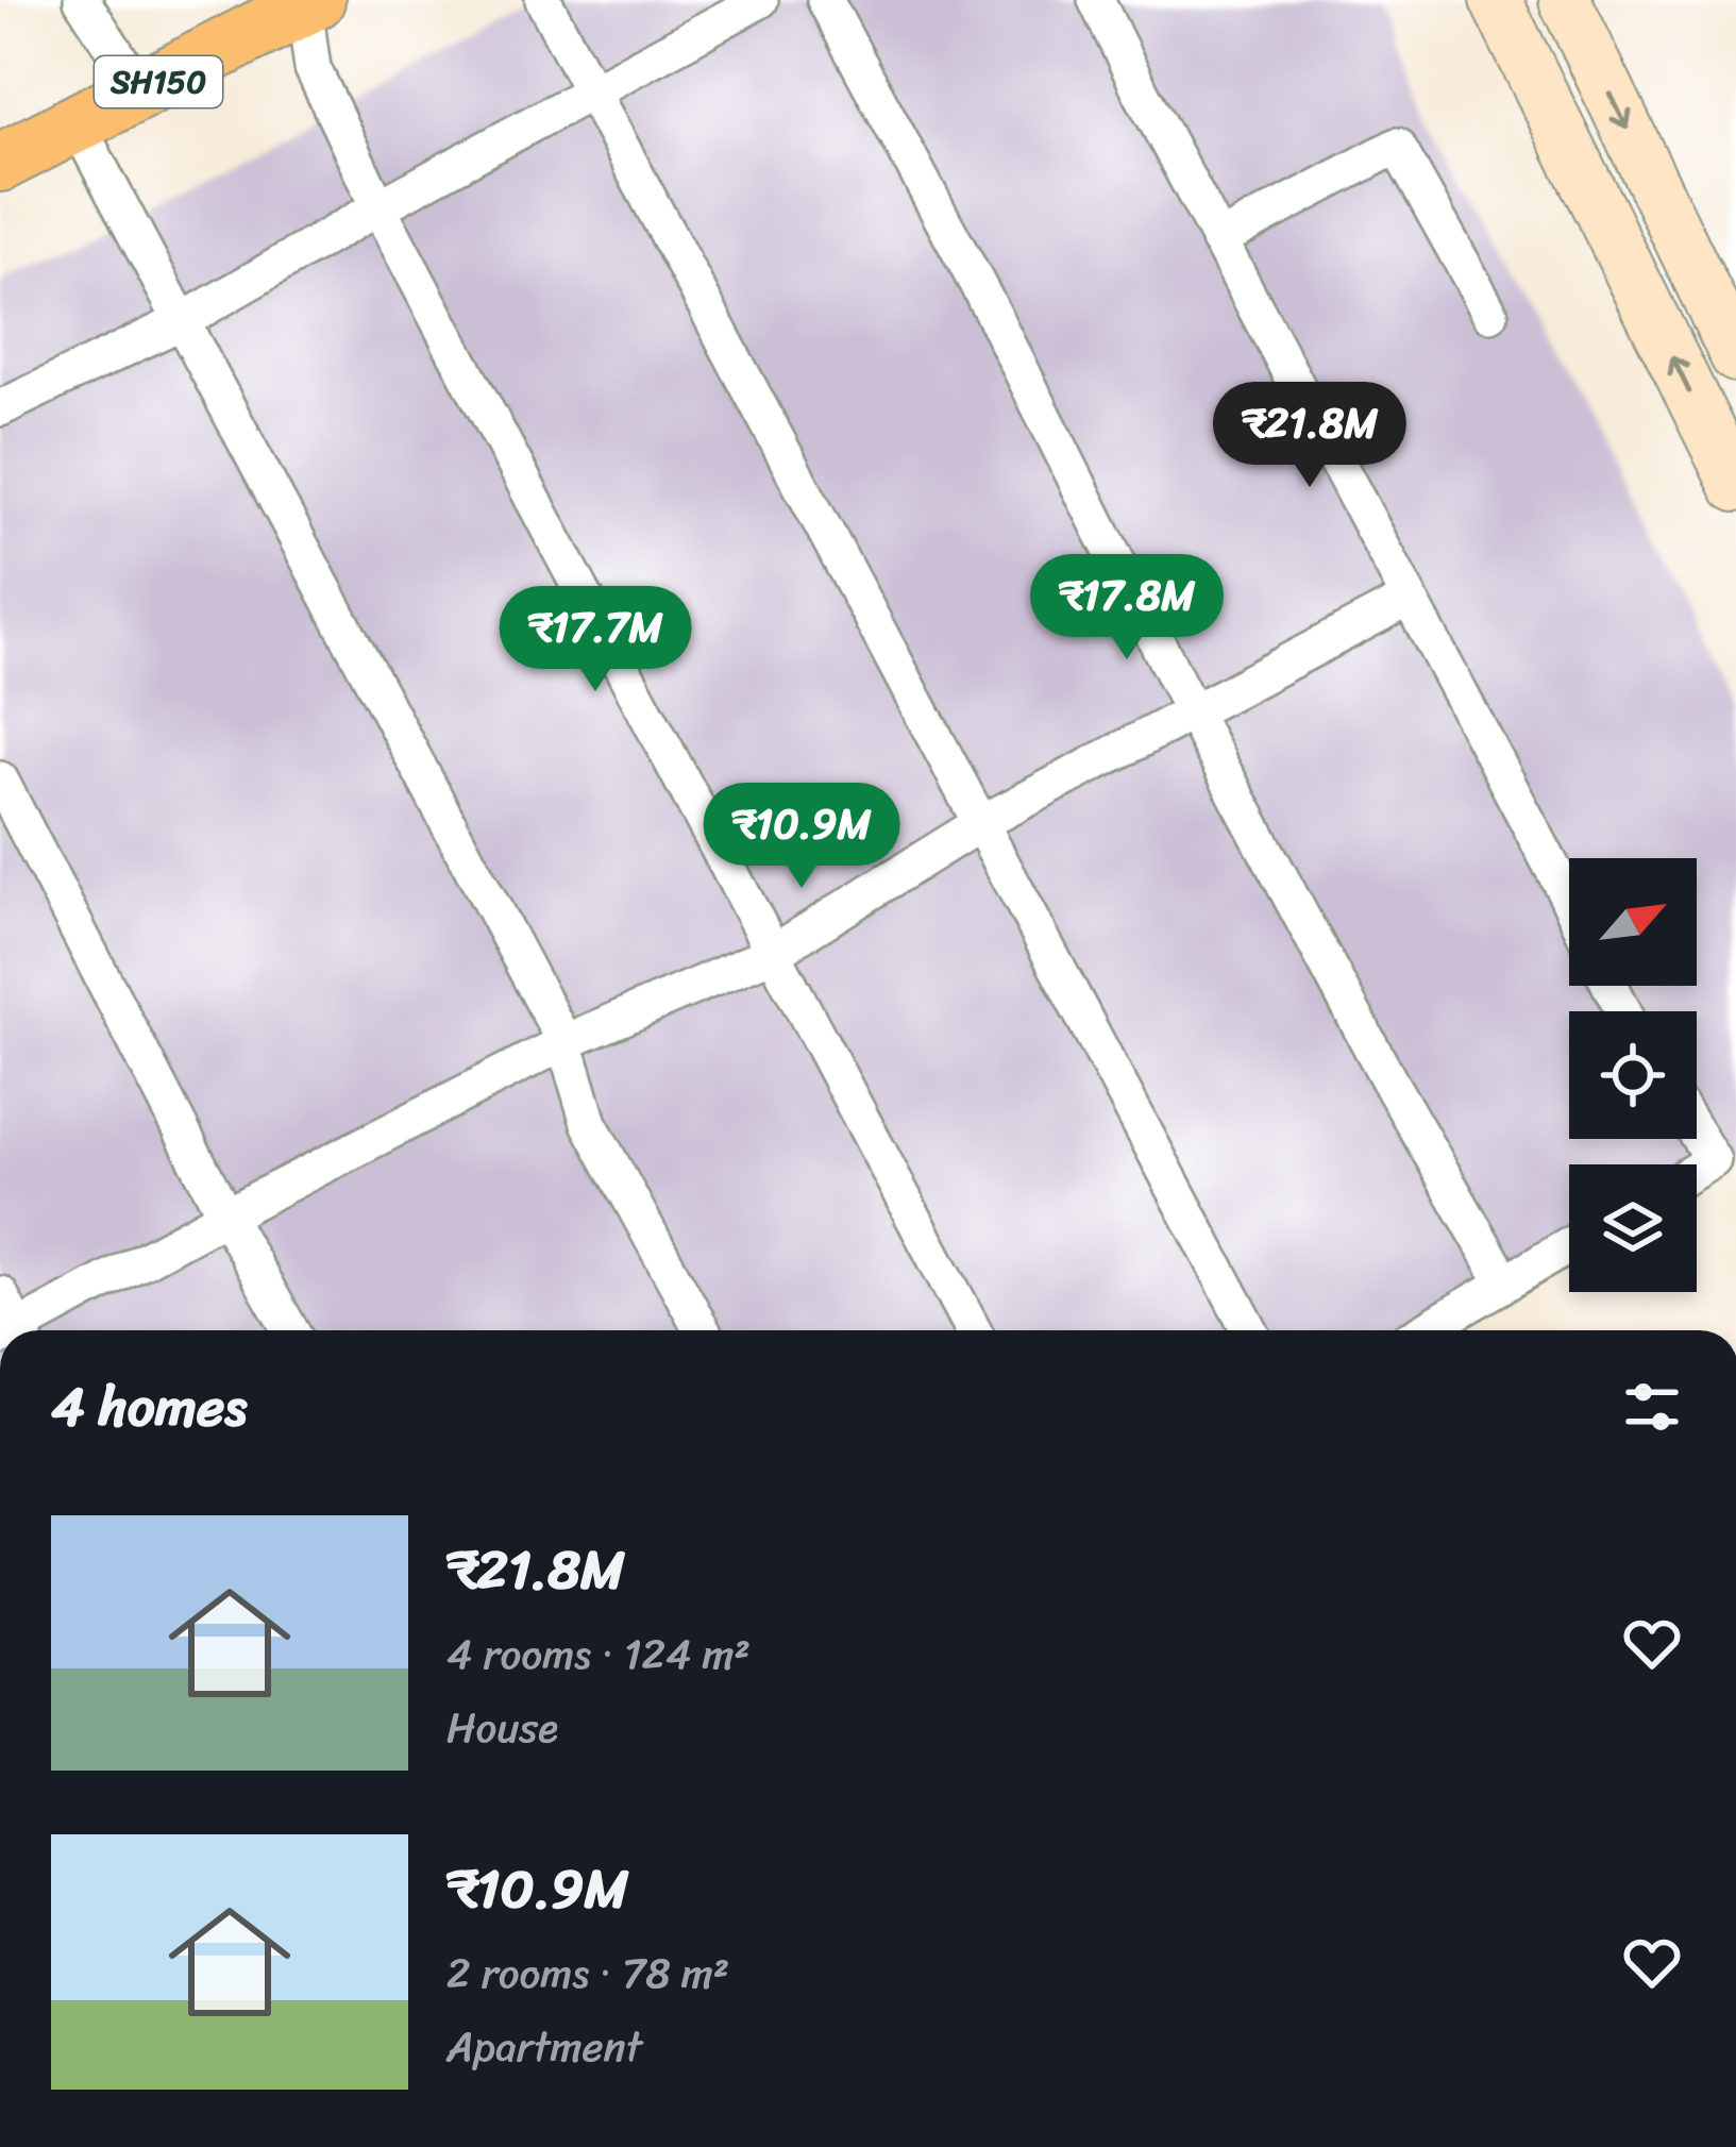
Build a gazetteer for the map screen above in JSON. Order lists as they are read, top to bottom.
{
  "streets": {
    "main road": ["SH150"]
  },
  "north": "top right",
  "page": {
    "price": [
      "₹21.8M",
      "₹17.8M",
      "₹17.7M",
      "₹10.9M"
    ],
    "heading": "4 homes",
    "list": [
      {
        "name": "₹21.8M",
        "note": "4 rooms · 124 m² · House"
      },
      {
        "name": "₹10.9M",
        "note": "2 rooms · 78 m² · Apartment"
      }
    ]
  }
}
